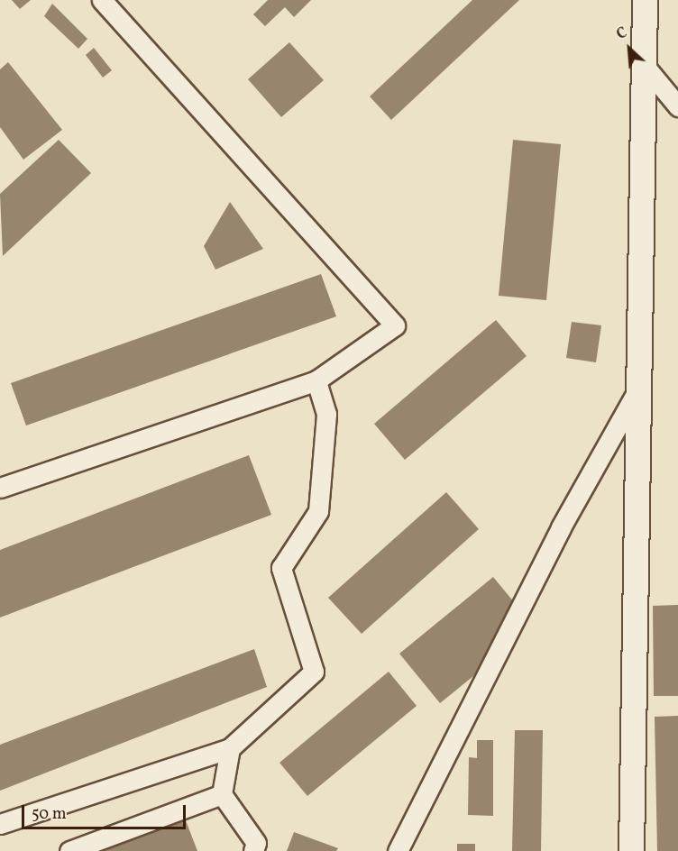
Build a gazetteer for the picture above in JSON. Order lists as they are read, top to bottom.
{
  "scale_bar": "50 m",
  "north": "top left"
}
